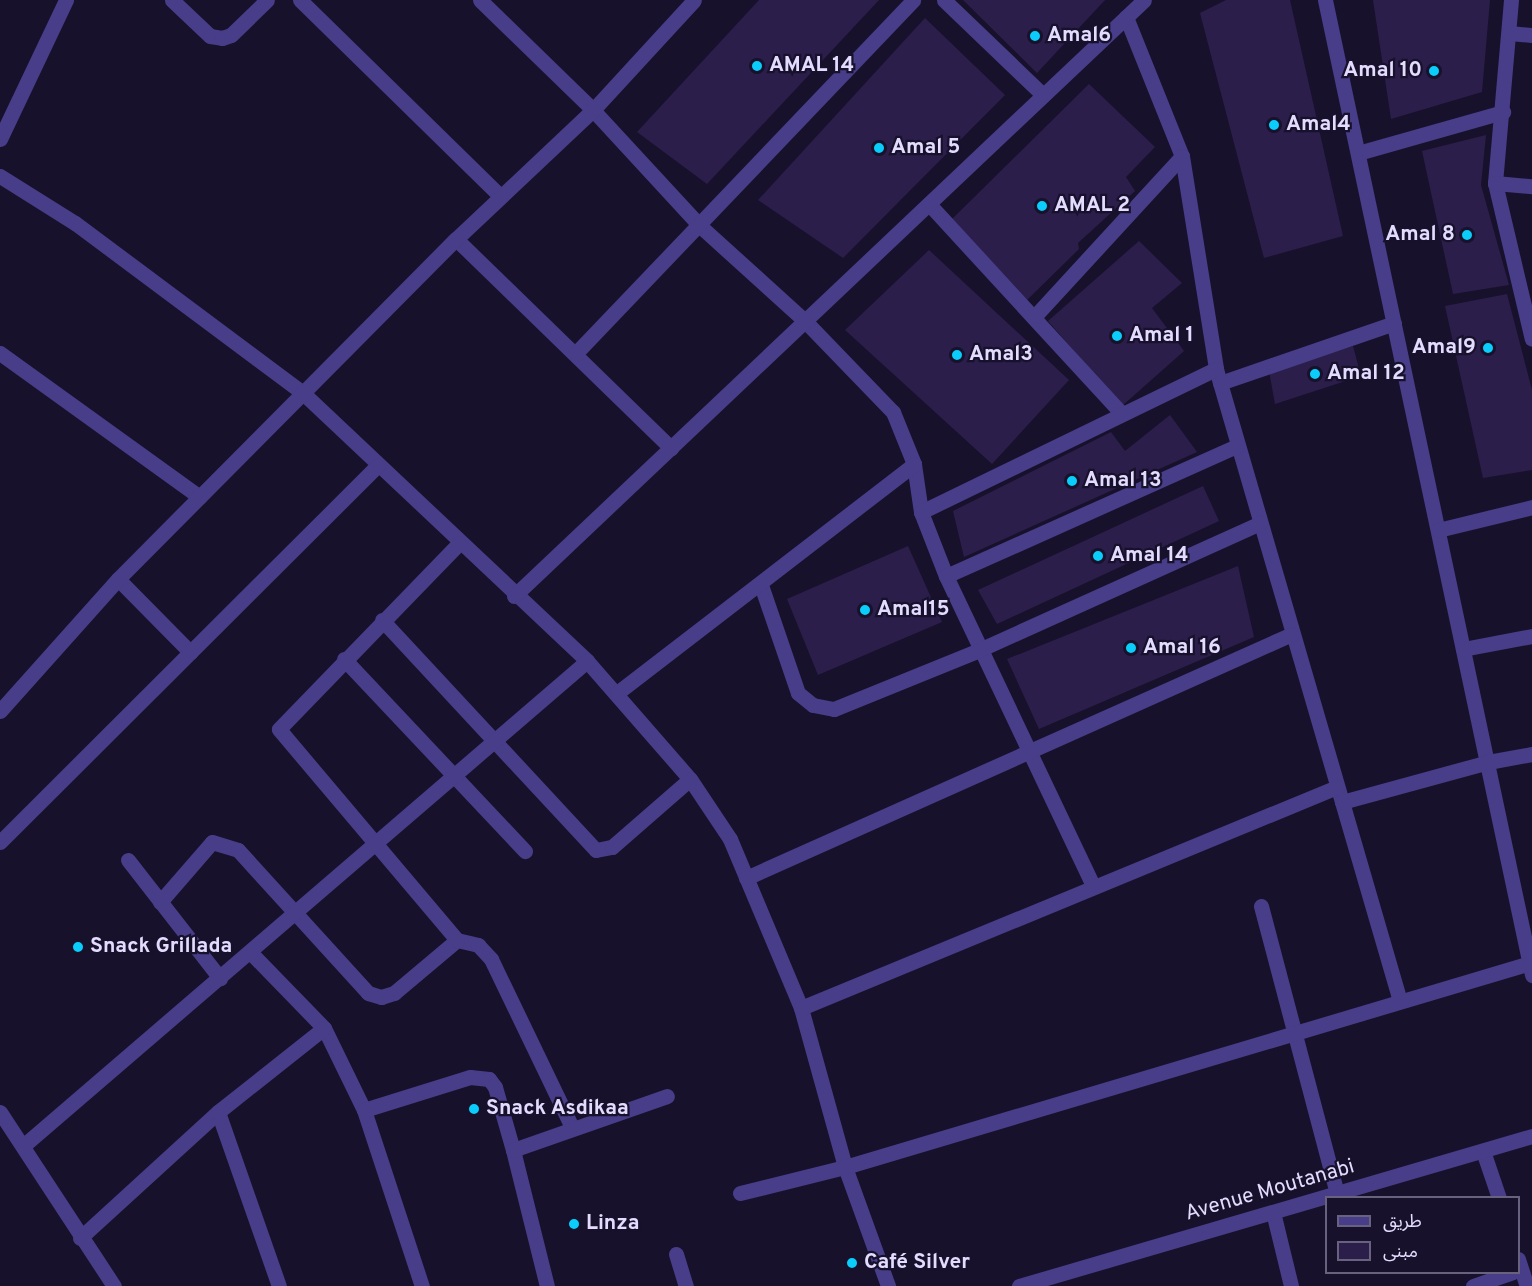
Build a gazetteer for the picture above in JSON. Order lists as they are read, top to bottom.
{
  "streets": {
    "street": ["Avenue Moutanabi"]
  },
  "places": [
    "Amal6",
    "AMAL 14",
    "Amal 10",
    "Amal4",
    "Amal 5",
    "AMAL 2",
    "Amal 8",
    "Amal 1",
    "Amal9",
    "Amal3",
    "Amal 12",
    "Amal 13",
    "Amal 14",
    "Amal15",
    "Amal 16",
    "Snack Grillada",
    "Snack Asdikaa",
    "Linza",
    "Café Silver"
  ],
  "legend": ["طريق", "مبنى"]
}
